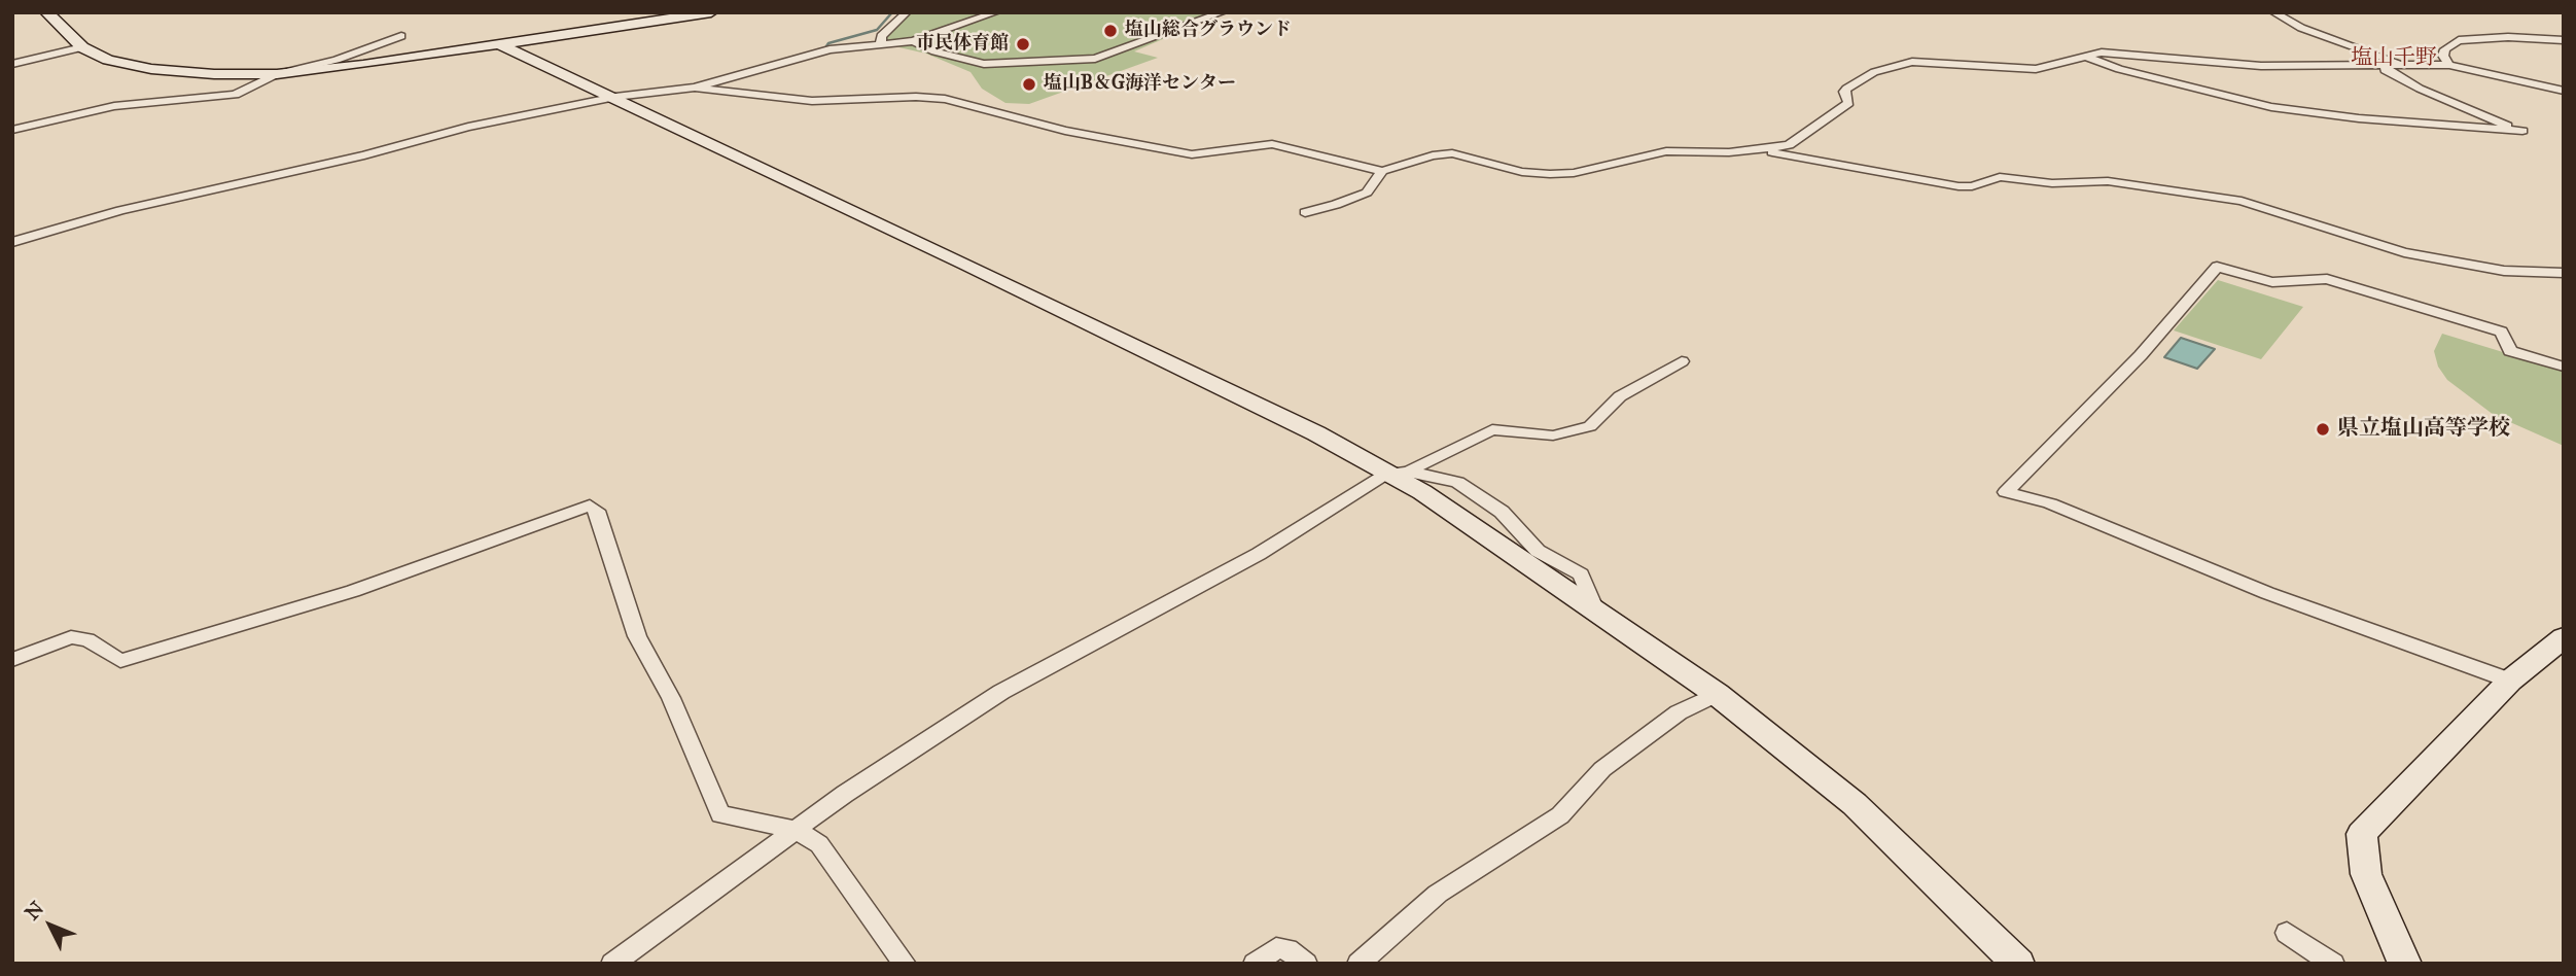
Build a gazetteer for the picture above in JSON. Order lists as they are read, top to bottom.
{
  "districts": ["塩山千野"],
  "places": [
    "塩山総合グラウンド",
    "市民体育館",
    "塩山B＆G海洋センター",
    "県立塩山高等学校"
  ],
  "north": "top left"
}
